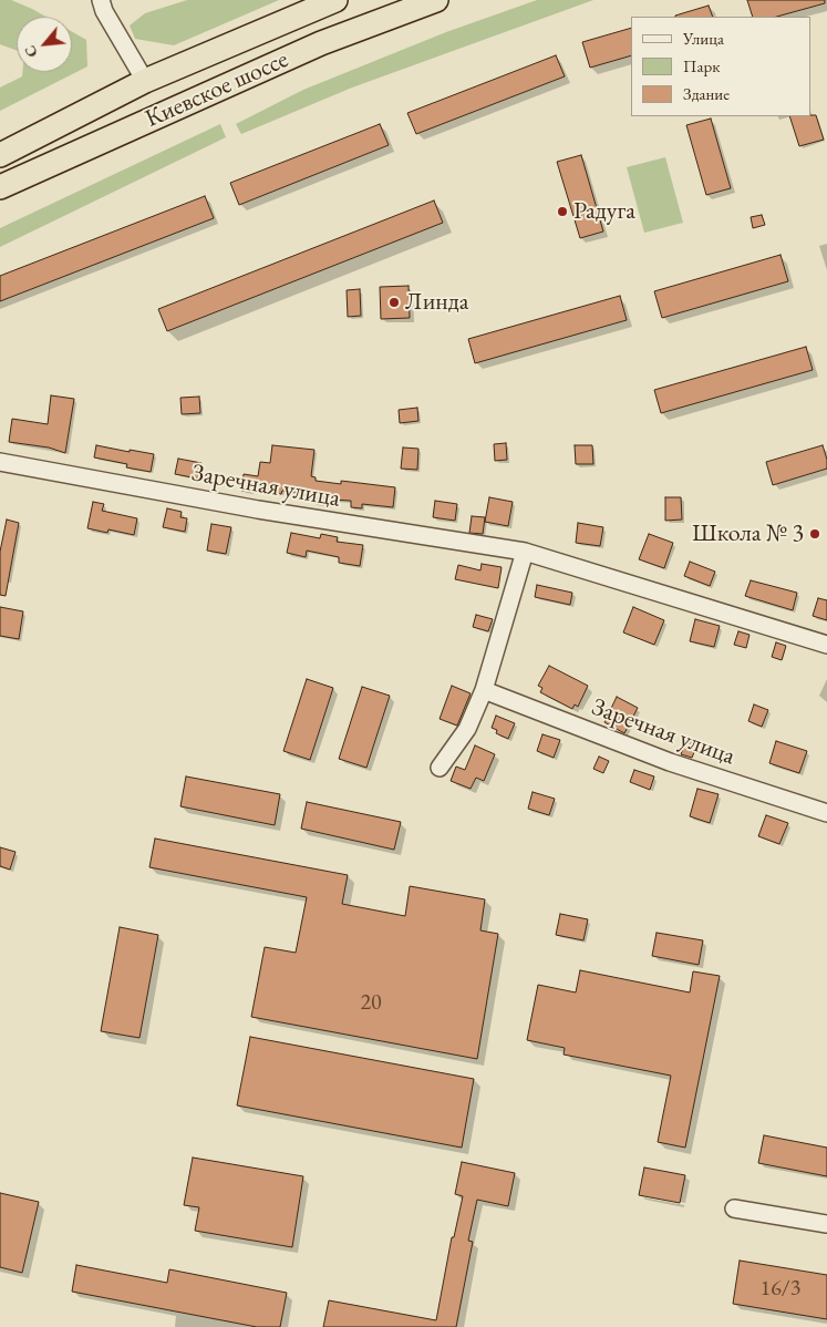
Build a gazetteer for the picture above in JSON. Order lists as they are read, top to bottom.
{
  "streets": {
    "highway": ["Киевское шоссе"],
    "street": ["Заречная улица"]
  },
  "places": ["Радуга", "Линда", "Школа № 3"],
  "house_numbers": ["20", "16/3"],
  "legend": ["Улица", "Парк", "Здание"],
  "north": "bottom left"
}
